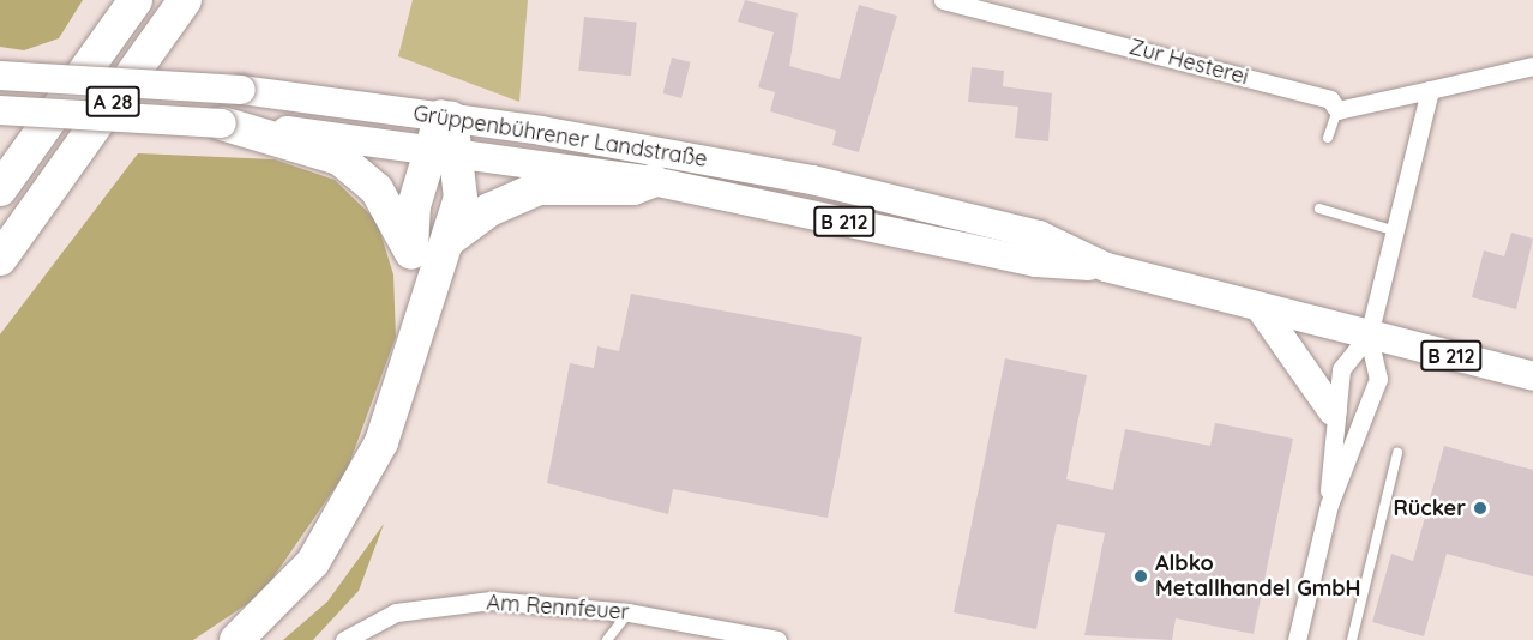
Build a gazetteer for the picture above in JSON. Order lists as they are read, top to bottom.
{
  "streets": {
    "highway": ["A 28"],
    "main road": ["Grüppenbührener Landstraße", "B 212"],
    "street": ["Zur Hesterei", "Am Rennfeuer"]
  },
  "places": ["Rücker", "Albko Metallhandel GmbH"]
}
